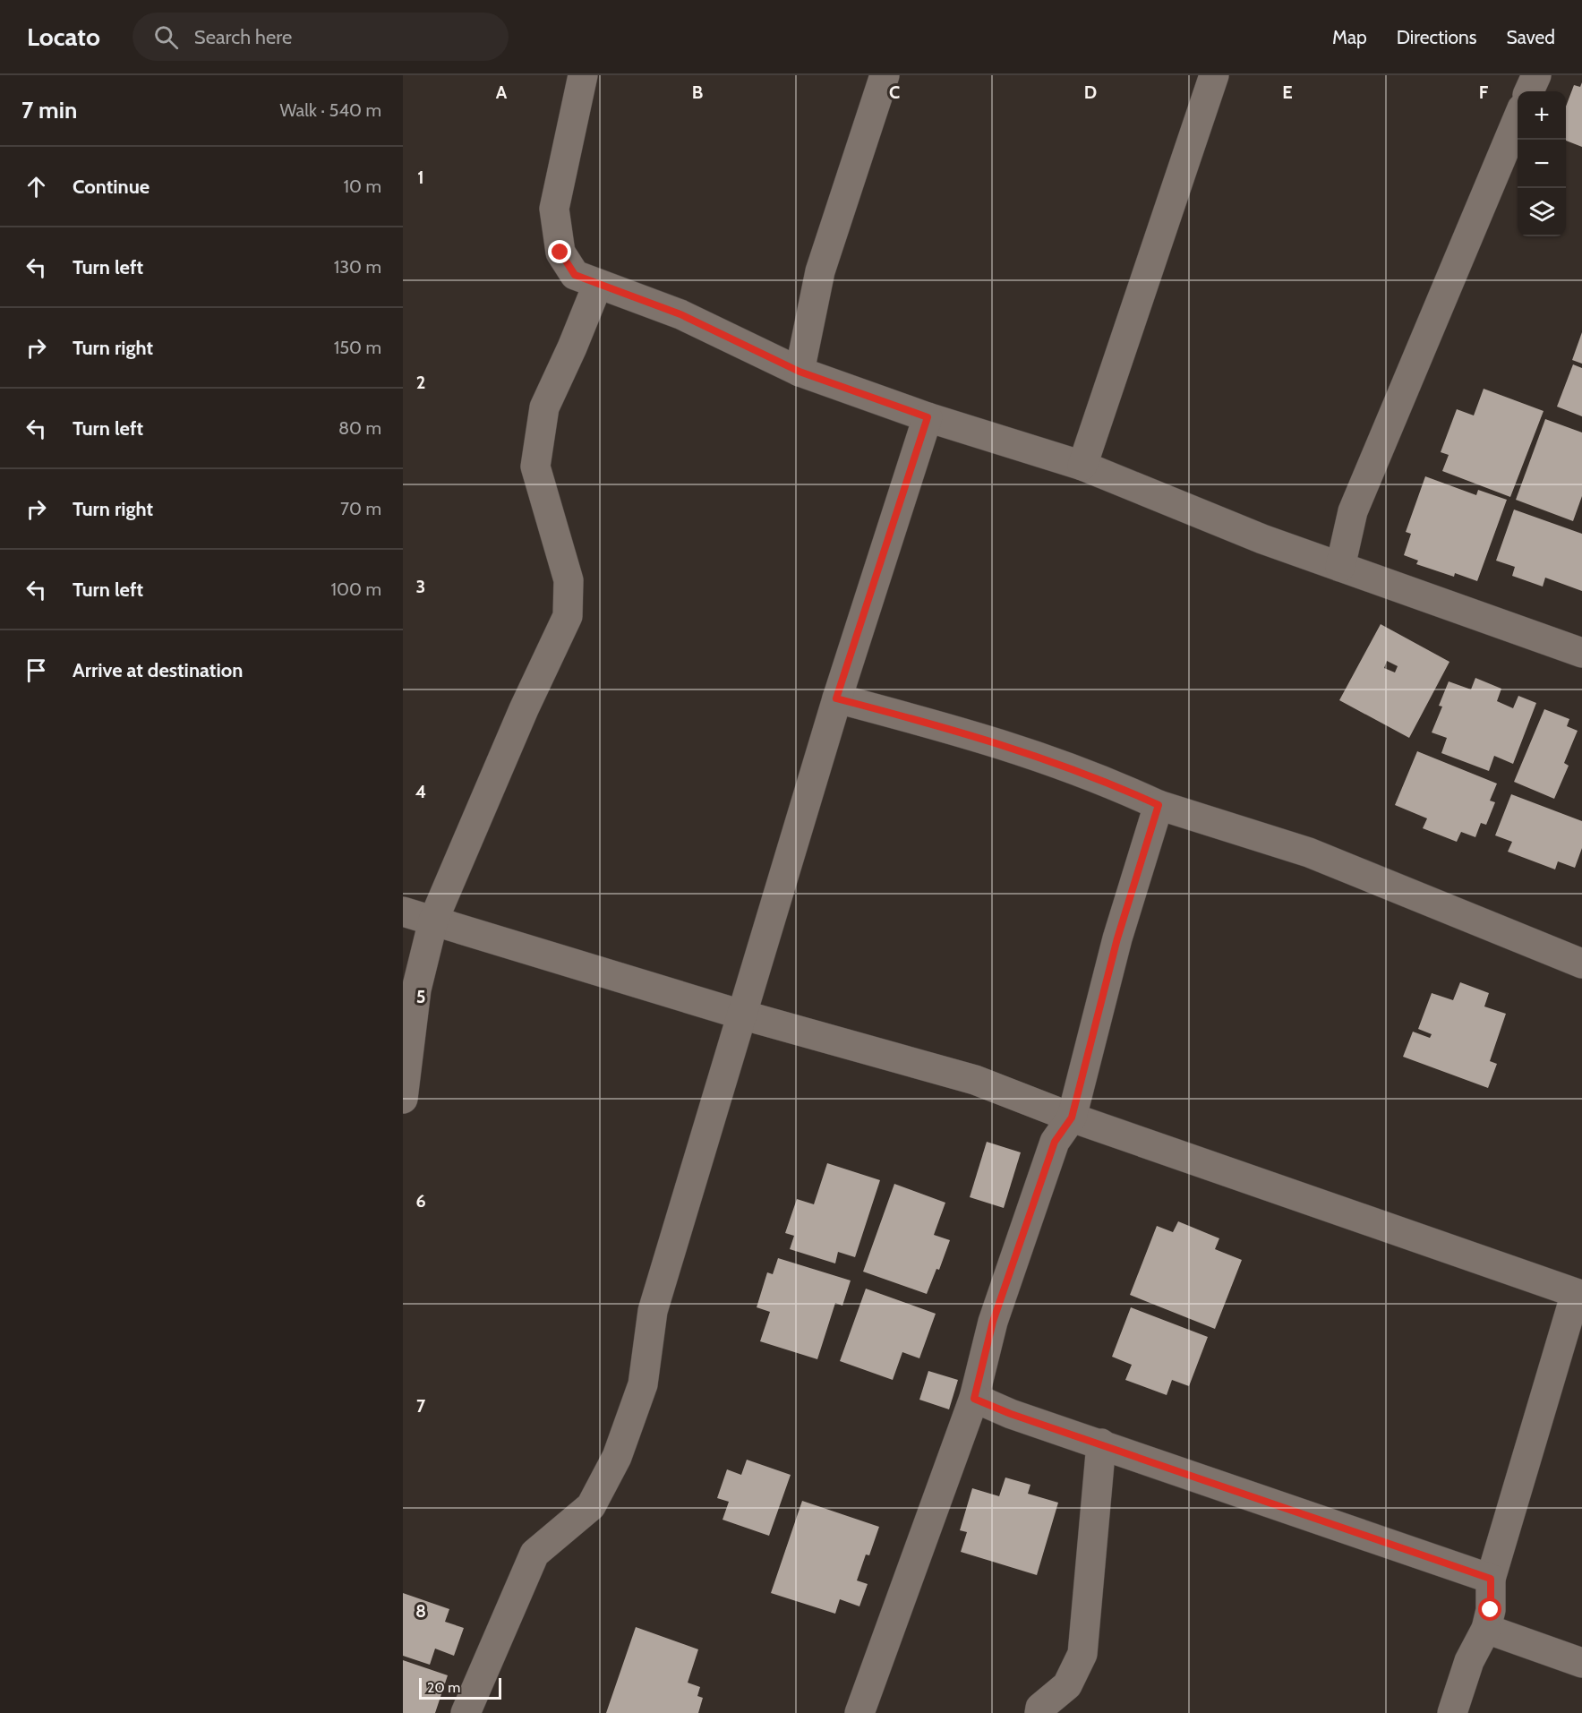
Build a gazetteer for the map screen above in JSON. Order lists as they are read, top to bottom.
{
  "scale_bar": "20 m",
  "page": {
    "header": "Locato",
    "search": "Search here",
    "nav": ["Map", "Directions", "Saved"],
    "heading": ["7 min", "Walk · 540 m"],
    "map_buttons": ["+", "−"],
    "list": [
      ["Continue", "10 m"],
      ["Turn left", "130 m"],
      ["Turn right", "150 m"],
      ["Turn left", "80 m"],
      ["Turn right", "70 m"],
      ["Turn left", "100 m"],
      "Arrive at destination"
    ],
    "scale": "20 m"
  },
  "grid": {
    "columns": [
      "A",
      "B",
      "C",
      "D",
      "E",
      "F"
    ],
    "rows": [
      "1",
      "2",
      "3",
      "4",
      "5",
      "6",
      "7",
      "8"
    ]
  }
}
